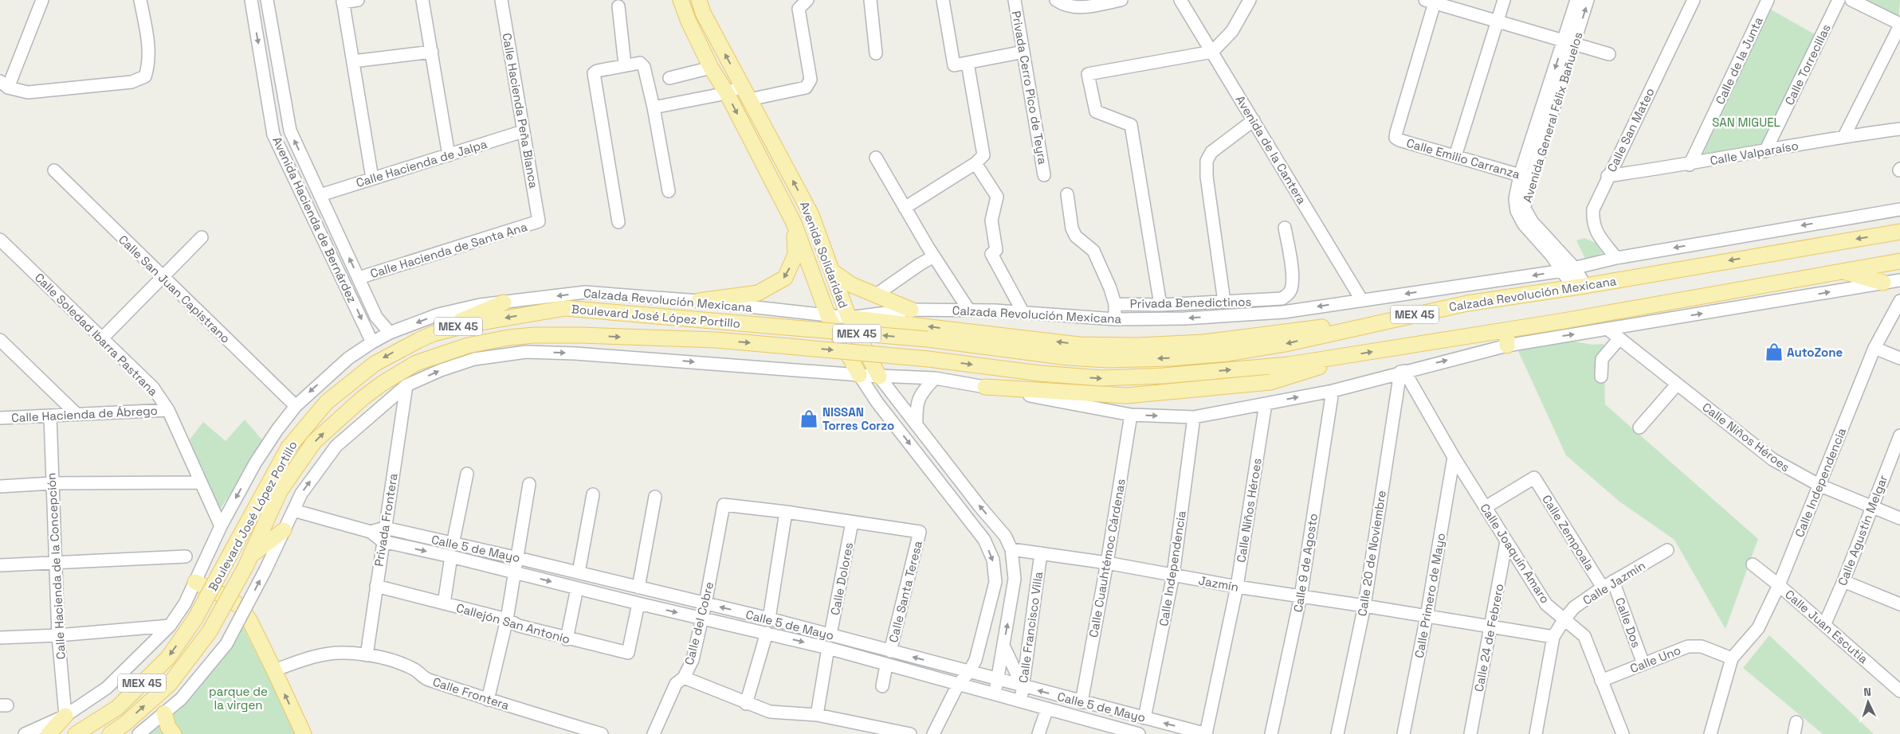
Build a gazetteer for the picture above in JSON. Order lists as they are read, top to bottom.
{
  "streets": {
    "main road": [
      "Avenida Solidaridad",
      "Calzada Revolución Mexicana",
      "MEX 45",
      "Boulevard José López Portillo"
    ],
    "street": [
      "Calle de la Junta",
      "Calle Torrecillas",
      "Privada Cerro Pico de Teyra",
      "Calle Hacienda Peña Blanca",
      "Avenida General Félix Bañuelos",
      "Calle San Mateo",
      "Avenida de la Cantera",
      "Calle Valparaíso",
      "Calle Emilio Carranza",
      "Calle Hacienda de Jalpa",
      "Avenida Hacienda de Bernárdez",
      "Calle Hacienda de Santa Ana",
      "Calle San Juan Capistrano",
      "Privada Benedictinos",
      "Calle Soledad Ibarra Pastrana",
      "Calle Hacienda de Ábrego",
      "Calle Niños Héroes",
      "Calle Independencia",
      "Privada Frontera",
      "Calle Agustín Melgar",
      "Calle Zempoala",
      "Calle 5 de Mayo",
      "Calle 20 de Noviembre",
      "Calle Joaquín Amaro",
      "Calle Cuauhtémoc Cárdenas",
      "Calle 9 de Agosto",
      "Calle Hacienda de la Concepción",
      "Calle Dolores",
      "Calle Jazmín",
      "Jazmín",
      "Calle Santa Teresa",
      "Calle Primero de Mayo",
      "Calle Dos",
      "Callejón San Antonio",
      "Calle del Cobre",
      "Calle Juan Escutia",
      "Calle Francisco Villa",
      "Calle 24 de Febrero",
      "Calle Uno",
      "Calle Frontera"
    ]
  },
  "crossings": [
    ["Calle de la Junta", "Calle Valparaíso"],
    ["Calle Torrecillas", "Calle Valparaíso"],
    ["Calle Hacienda Peña Blanca", "Calle Hacienda de Jalpa"],
    ["Calle Hacienda Peña Blanca", "Calle Hacienda de Santa Ana"],
    ["Avenida General Félix Bañuelos", "Calle Emilio Carranza"],
    ["Avenida General Félix Bañuelos", "Calzada Revolución Mexicana"],
    ["Calle San Mateo", "Calle Valparaíso"],
    ["Calle San Mateo", "Calzada Revolución Mexicana"],
    ["Avenida de la Cantera", "Calzada Revolución Mexicana"],
    ["Calle Hacienda de Jalpa", "Avenida Hacienda de Bernárdez"],
    ["Avenida Hacienda de Bernárdez", "Calle Hacienda de Santa Ana"],
    ["Avenida Hacienda de Bernárdez", "Calzada Revolución Mexicana"],
    ["Avenida Solidaridad", "Calzada Revolución Mexicana"],
    ["Avenida Solidaridad", "Calle 5 de Mayo"],
    ["Avenida Solidaridad", "Jazmín"],
    ["Calle San Juan Capistrano", "Calzada Revolución Mexicana"],
    ["Calzada Revolución Mexicana", "Privada Benedictinos"],
    ["Calzada Revolución Mexicana", "Boulevard José López Portillo"],
    ["Calzada Revolución Mexicana", "Calle Soledad Ibarra Pastrana"],
    ["Calzada Revolución Mexicana", "Calle Hacienda de la Concepción"],
    ["MEX 45", "Boulevard José López Portillo"],
    ["Calle Soledad Ibarra Pastrana", "Calle Hacienda de Ábrego"],
    ["Calle Hacienda de Ábrego", "Calle Hacienda de la Concepción"],
    ["Calle Niños Héroes", "Calle Independencia"],
    ["Calle Niños Héroes", "Calle Agustín Melgar"],
    ["Calle Niños Héroes", "Calle 5 de Mayo"],
    ["Calle Niños Héroes", "Jazmín"],
    ["Calle Independencia", "Calle 5 de Mayo"],
    ["Calle Independencia", "Jazmín"],
    ["Calle Independencia", "Calle Juan Escutia"],
    ["Calle Independencia", "Calle Uno"],
    ["Privada Frontera", "Calle 5 de Mayo"],
    ["Privada Frontera", "Callejón San Antonio"],
    ["Privada Frontera", "Calle Frontera"],
    ["Calle Agustín Melgar", "Calle Juan Escutia"],
    ["Calle Zempoala", "Calle Joaquín Amaro"],
    ["Calle Zempoala", "Calle Jazmín"],
    ["Calle 5 de Mayo", "Calle Cuauhtémoc Cárdenas"],
    ["Calle 5 de Mayo", "Calle Dolores"],
    ["Calle 5 de Mayo", "Calle Santa Teresa"],
    ["Calle 5 de Mayo", "Callejón San Antonio"],
    ["Calle 5 de Mayo", "Calle del Cobre"],
    ["Calle 5 de Mayo", "Calle Francisco Villa"],
    ["Calle 20 de Noviembre", "Calle Joaquín Amaro"],
    ["Calle 20 de Noviembre", "Jazmín"],
    ["Calle Joaquín Amaro", "Calle Jazmín"],
    ["Calle Joaquín Amaro", "Calle Primero de Mayo"],
    ["Calle Joaquín Amaro", "Calle 24 de Febrero"],
    ["Calle Joaquín Amaro", "Calle Uno"],
    ["Calle Cuauhtémoc Cárdenas", "Jazmín"],
    ["Calle 9 de Agosto", "Jazmín"],
    ["Calle Dolores", "Calle Santa Teresa"],
    ["Calle Jazmín", "Calle Dos"],
    ["Jazmín", "Calle Primero de Mayo"],
    ["Jazmín", "Calle Francisco Villa"],
    ["Calle Dos", "Calle Uno"]
  ],
  "parks": ["SAN MIGUEL", "parque de la virgen"],
  "places": {
    "shop": ["AutoZone", "NISSAN Torres Corzo"]
  },
  "north": "top"
}
